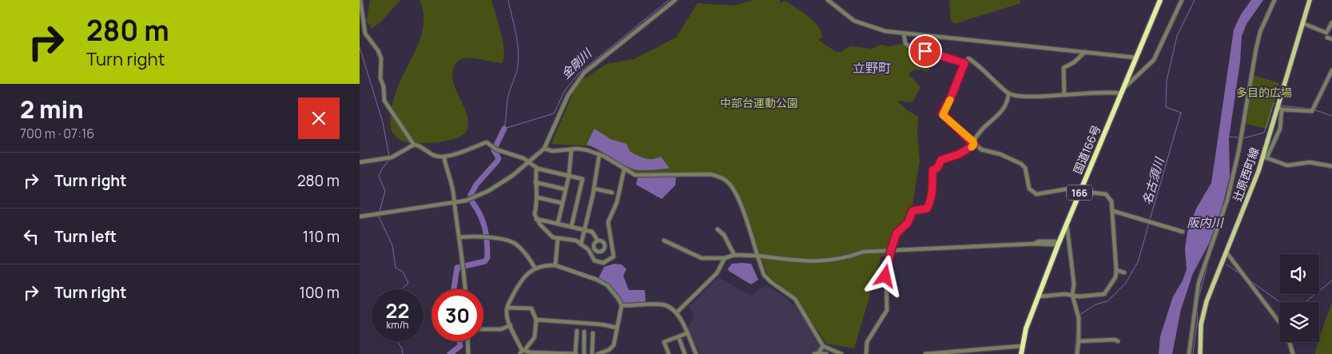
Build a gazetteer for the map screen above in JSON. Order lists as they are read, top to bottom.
{
  "streets": {
    "highway": ["国道166号", "166"],
    "main road": ["辻原西町線"]
  },
  "districts": ["立野町"],
  "water": ["金剛川", "名古須川", "阪内川"],
  "parks": ["多目的広場", "中部台運動公園"],
  "page": {
    "turn": ["280 m", "Turn right"],
    "heading": ["2 min", "700 m · 07:16"],
    "list": [
      {
        "name": "Turn right",
        "value": "280 m"
      },
      {
        "name": "Turn left",
        "value": "110 m"
      },
      {
        "name": "Turn right",
        "value": "100 m"
      }
    ],
    "speed": "22 km/h",
    "limit": "30"
  }
}
